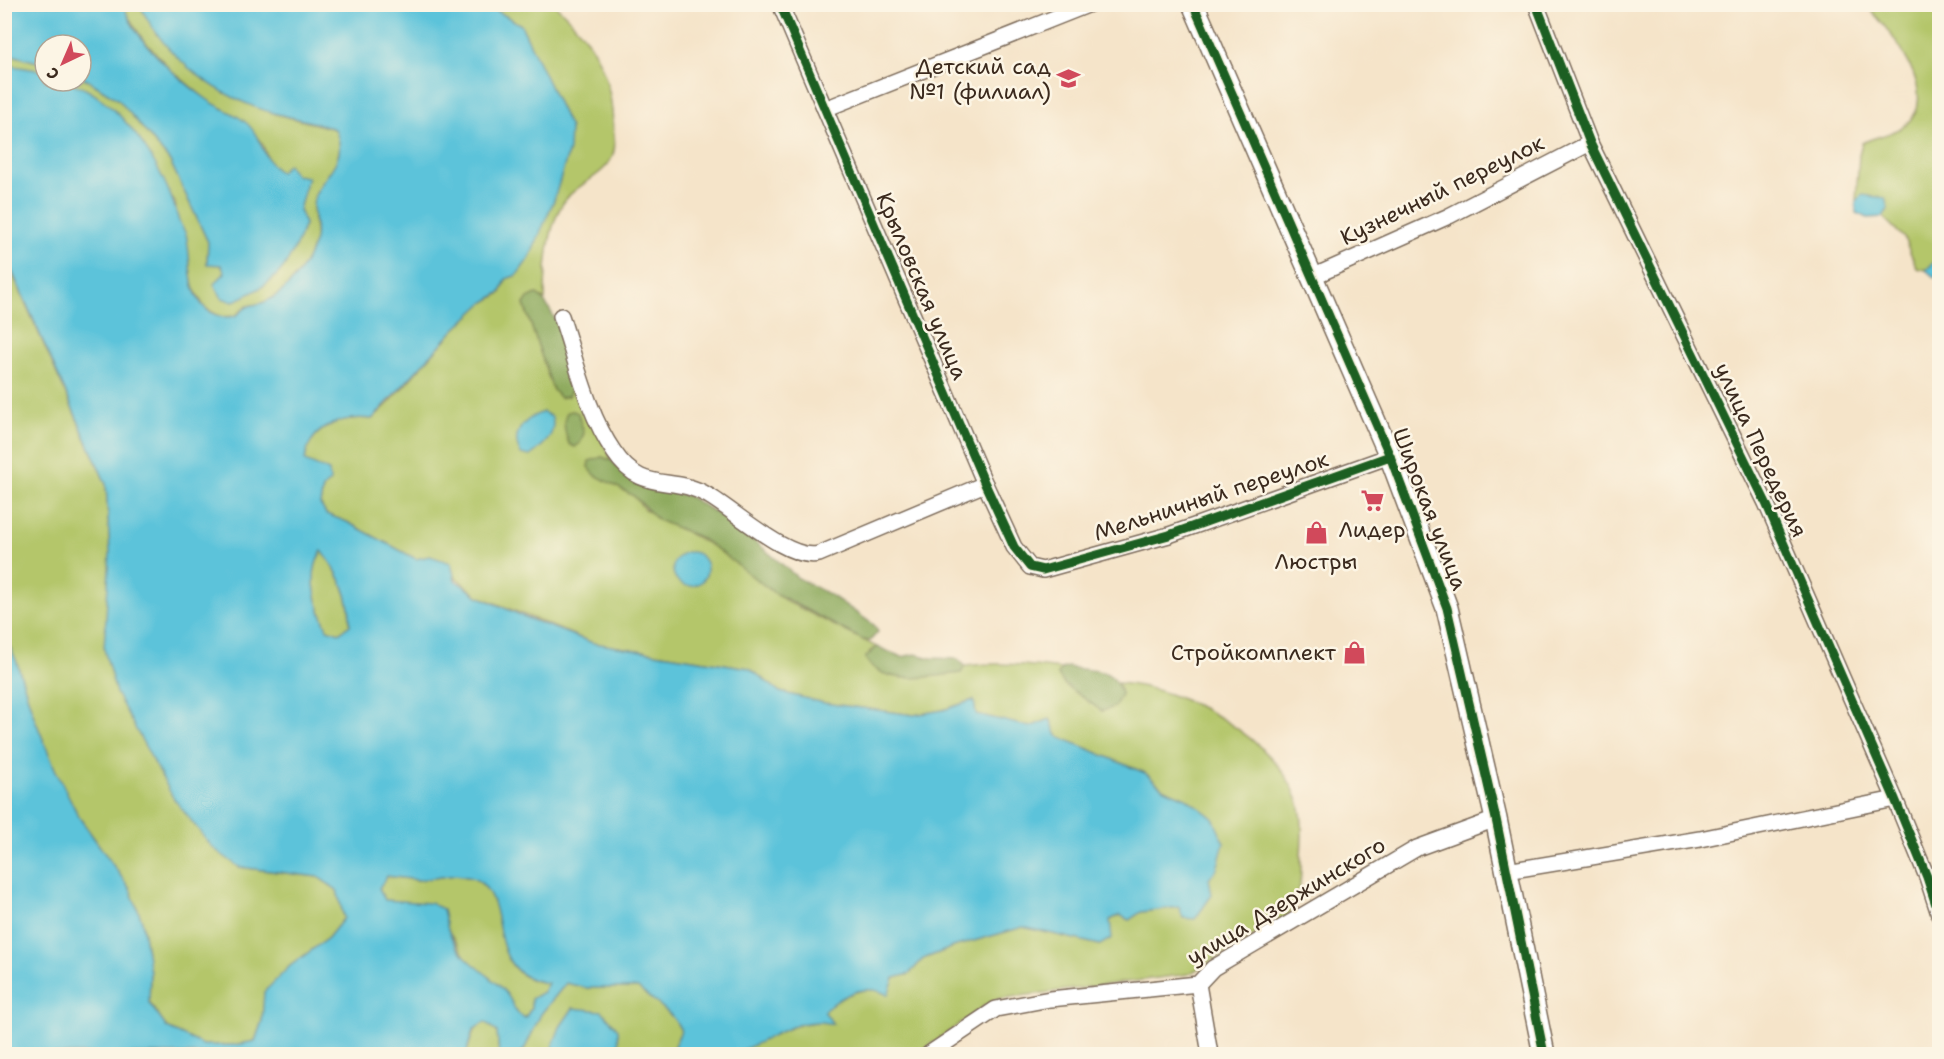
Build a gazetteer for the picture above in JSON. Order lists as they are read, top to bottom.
{
  "streets": {
    "street": [
      "Кузнечный переулок",
      "Крыловская улица",
      "улица Передерия",
      "Мельничный переулок",
      "Широкая улица",
      "улица Дзержинского"
    ]
  },
  "crossings": [
    ["Кузнечный переулок", "улица Передерия"],
    ["Кузнечный переулок", "Широкая улица"],
    ["Крыловская улица", "Мельничный переулок"],
    ["Мельничный переулок", "Широкая улица"],
    ["Широкая улица", "улица Дзержинского"]
  ],
  "places": {
    "school or university": ["Детский сад №1 (филиал)"],
    "supermarket": ["Лидер"],
    "shop": ["Люстры", "Стройкомплект"]
  },
  "north": "bottom left"
}
